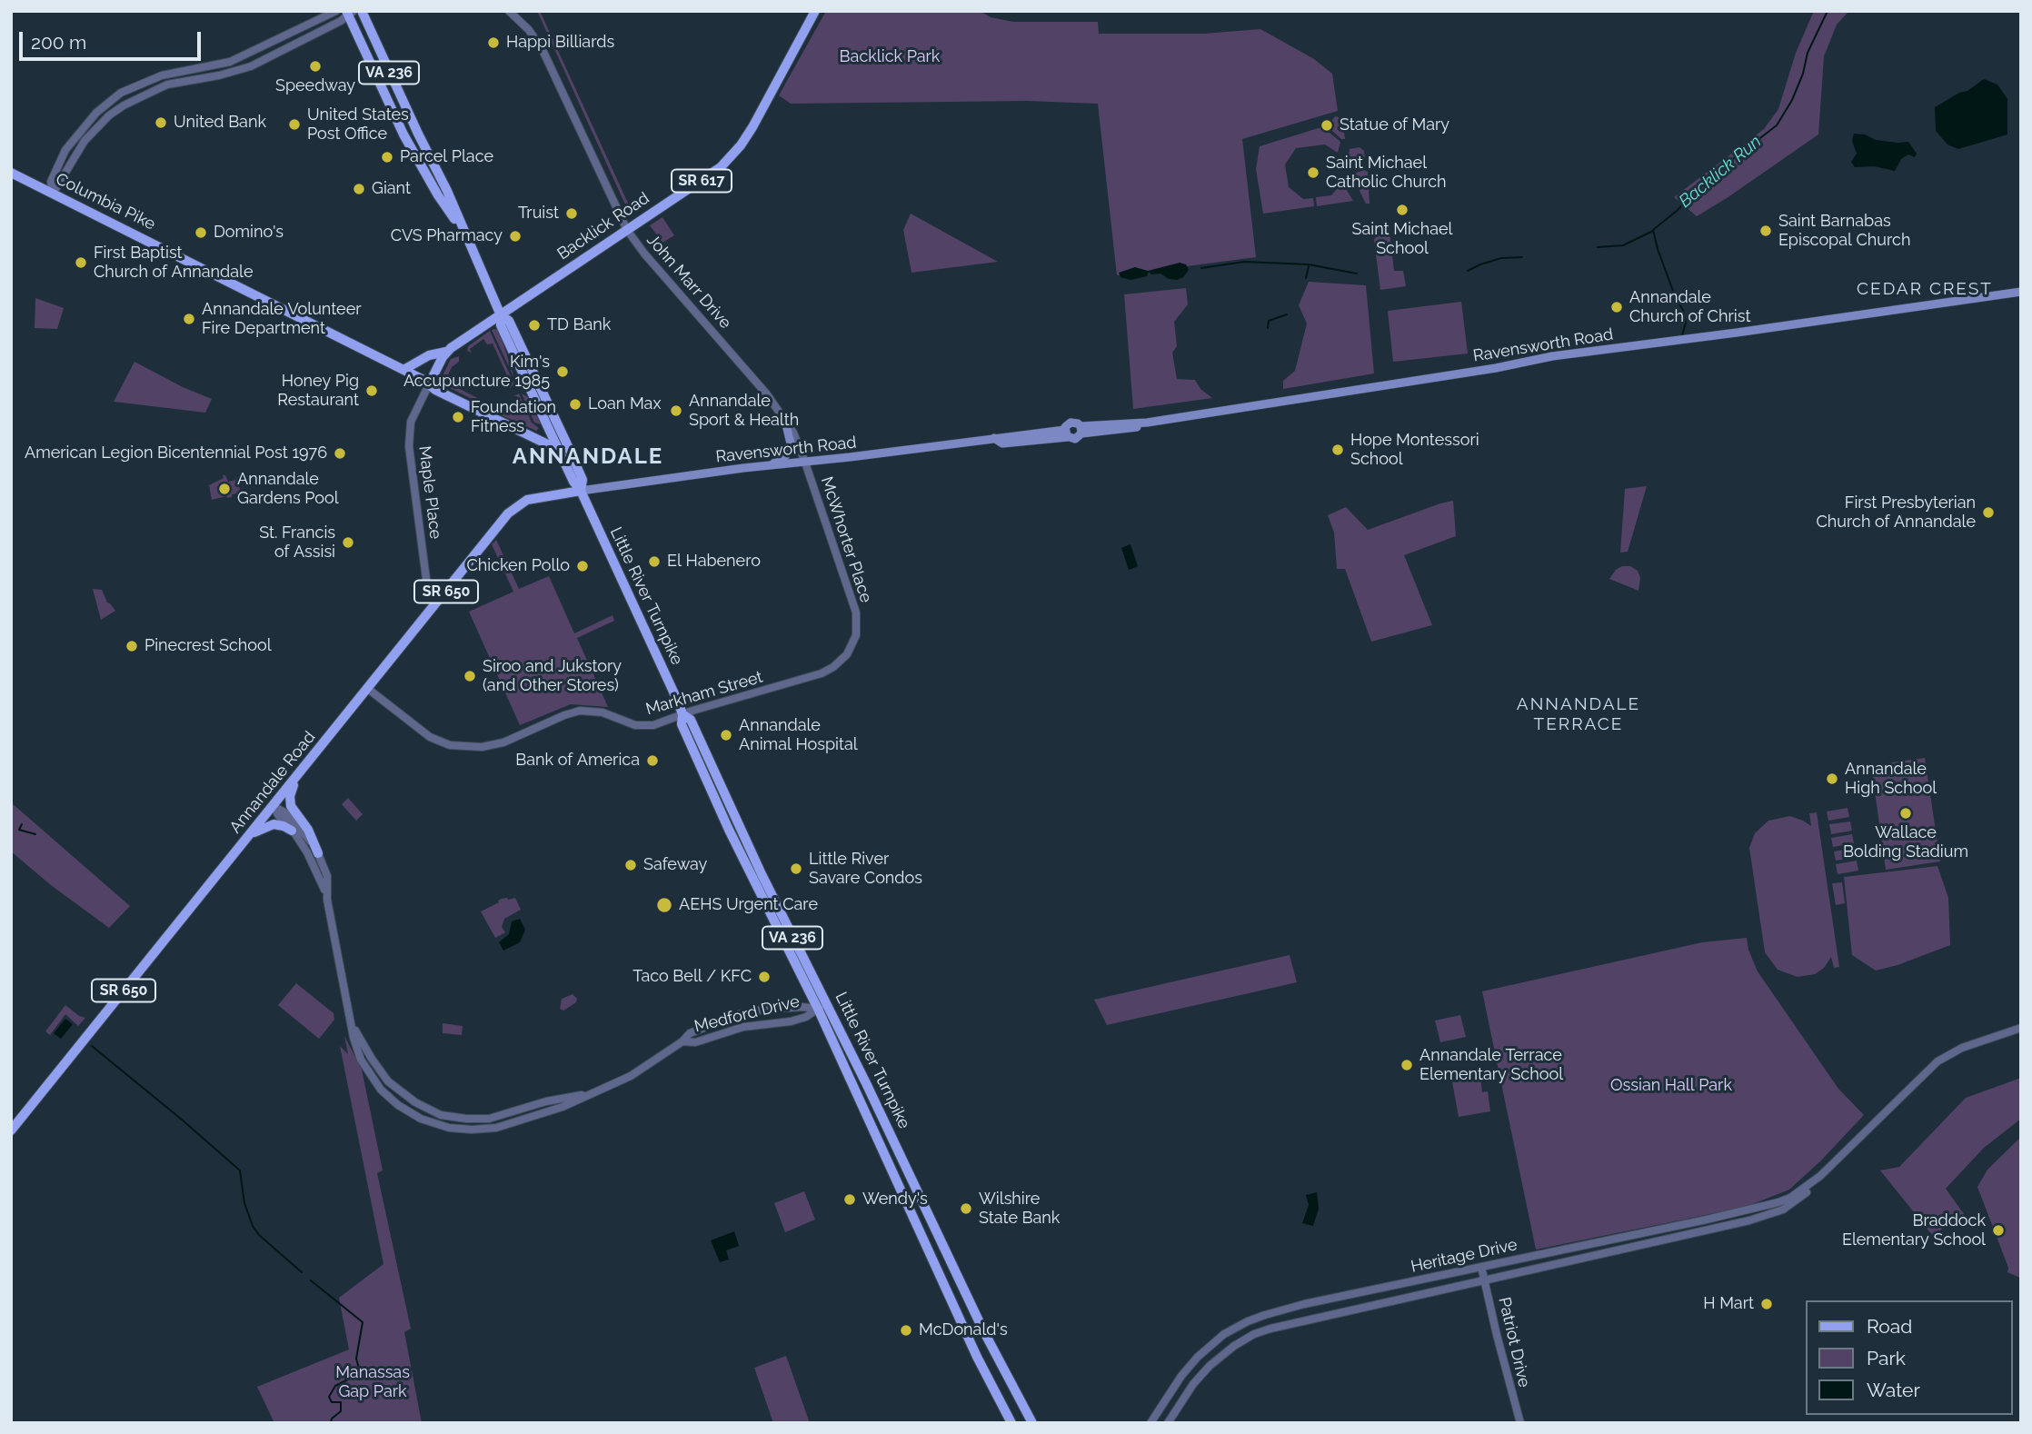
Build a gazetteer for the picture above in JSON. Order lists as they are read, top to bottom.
{
  "streets": {
    "main road": [
      "VA 236",
      "SR 617",
      "Columbia Pike",
      "Backlick Road",
      "Ravensworth Road",
      "SR 650",
      "Little River Turnpike",
      "Annandale Road"
    ],
    "street": [
      "John Marr Drive",
      "Maple Place",
      "McWhorter Place",
      "Markham Street",
      "Medford Drive",
      "Heritage Drive",
      "Patriot Drive"
    ]
  },
  "crossings": [
    ["Columbia Pike", "Backlick Road"],
    ["Columbia Pike", "Maple Place"],
    ["Columbia Pike", "Little River Turnpike"],
    ["Backlick Road", "John Marr Drive"],
    ["Backlick Road", "Maple Place"],
    ["Backlick Road", "Little River Turnpike"],
    ["John Marr Drive", "Ravensworth Road"],
    ["John Marr Drive", "McWhorter Place"],
    ["Ravensworth Road", "McWhorter Place"],
    ["Ravensworth Road", "Little River Turnpike"],
    ["Ravensworth Road", "Annandale Road"],
    ["Maple Place", "Annandale Road"],
    ["McWhorter Place", "Markham Street"],
    ["Little River Turnpike", "Markham Street"],
    ["Little River Turnpike", "Annandale Road"],
    ["Little River Turnpike", "Medford Drive"],
    ["Markham Street", "Annandale Road"],
    ["Annandale Road", "Medford Drive"],
    ["Heritage Drive", "Patriot Drive"]
  ],
  "districts": ["CEDAR CREST", "ANNANDALE", "ANNANDALE TERRACE"],
  "water": ["Backlick Run"],
  "parks": ["Backlick Park", "Ossian Hall Park", "Manassas Gap Park"],
  "places": [
    "Happi Billiards",
    "Speedway",
    "United Bank",
    "United States Post Office",
    "Statue of Mary",
    "Parcel Place",
    "Saint Michael Catholic Church",
    "Giant",
    "Saint Michael School",
    "Truist",
    "Saint Barnabas Episcopal Church",
    "Domino's",
    "CVS Pharmacy",
    "First Baptist Church of Annandale",
    "Annandale Church of Christ",
    "Annandale Volunteer Fire Department",
    "TD Bank",
    "Kim's Accupuncture 1985",
    "Honey Pig Restaurant",
    "Loan Max",
    "Annandale Sport & Health",
    "Foundation Fitness",
    "Hope Montessori School",
    "American Legion Bicentennial Post 1976",
    "Annandale Gardens Pool",
    "First Presbyterian Church of Annandale",
    "St. Francis of Assisi",
    "El Habenero",
    "Chicken Pollo",
    "Pinecrest School",
    "Siroo and Jukstory (and Other Stores)",
    "Annandale Animal Hospital",
    "Bank of America",
    "Annandale High School",
    "Wallace Bolding Stadium",
    "Safeway",
    "Little River Savare Condos",
    "AEHS Urgent Care",
    "Taco Bell / KFC",
    "Annandale Terrace Elementary School",
    "Wendy's",
    "Wilshire State Bank",
    "Braddock Elementary School",
    "H Mart",
    "McDonald's"
  ],
  "legend": ["Road", "Park", "Water"],
  "scale_bar": "200 m"
}
